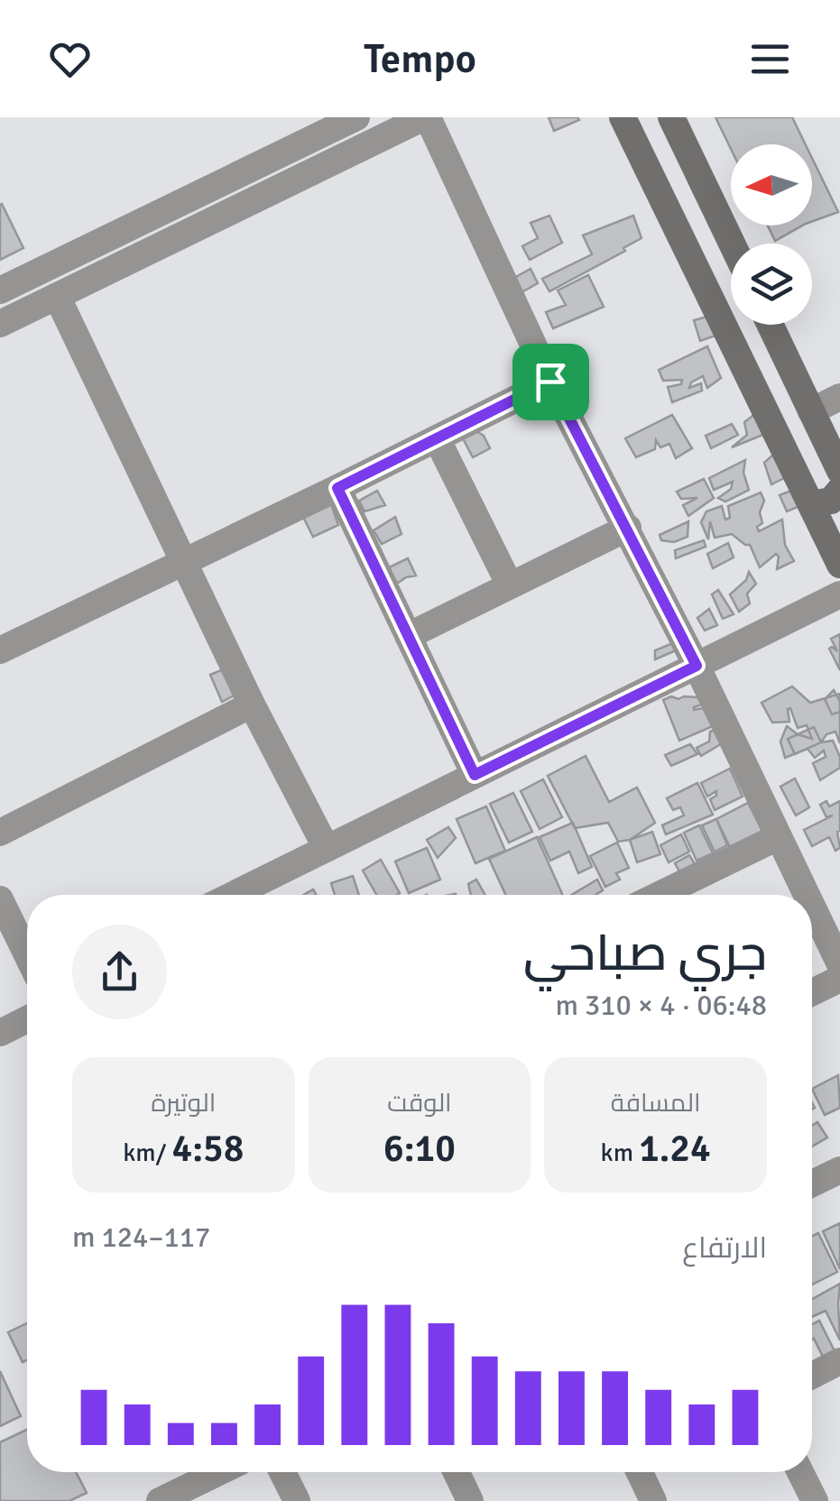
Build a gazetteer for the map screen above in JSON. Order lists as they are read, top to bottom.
{
  "north": "left",
  "page": {
    "header": "Tempo",
    "heading": ["جري صباحي", "06:48 · 4 × 310 m"],
    "stats": [
      ["المسافة", "1.24 km"],
      ["الوقت", "6:10"],
      ["الوتيرة", "4:58 /km"]
    ],
    "chart": ["الارتفاع", "117–124 m"]
  }
}
